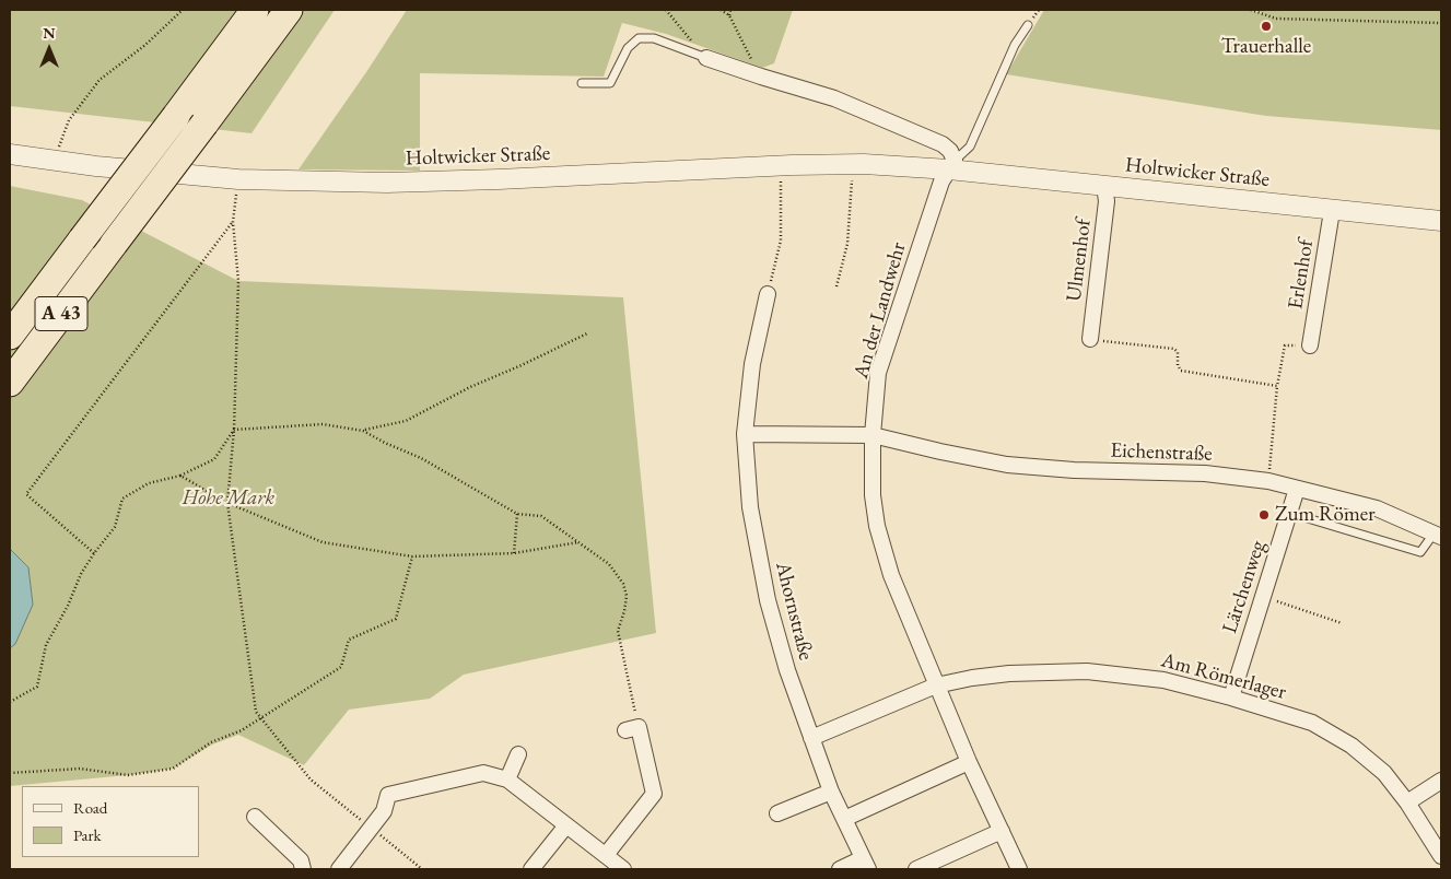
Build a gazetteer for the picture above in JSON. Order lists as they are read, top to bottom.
{
  "streets": {
    "highway": ["A 43"],
    "street": [
      "Holtwicker Straße",
      "Ulmenhof",
      "Erlenhof",
      "An der Landwehr",
      "Eichenstraße",
      "Lärchenweg",
      "Ahornstraße",
      "Am Römerlager"
    ]
  },
  "crossings": [
    ["Holtwicker Straße", "Ulmenhof"],
    ["Holtwicker Straße", "Erlenhof"],
    ["Holtwicker Straße", "An der Landwehr"],
    ["An der Landwehr", "Eichenstraße"],
    ["An der Landwehr", "Am Römerlager"],
    ["Eichenstraße", "Lärchenweg"],
    ["Lärchenweg", "Am Römerlager"]
  ],
  "parks": ["Hohe Mark"],
  "places": ["Trauerhalle", "Zum Römer"],
  "legend": ["Road", "Park"],
  "north": "top"
}
